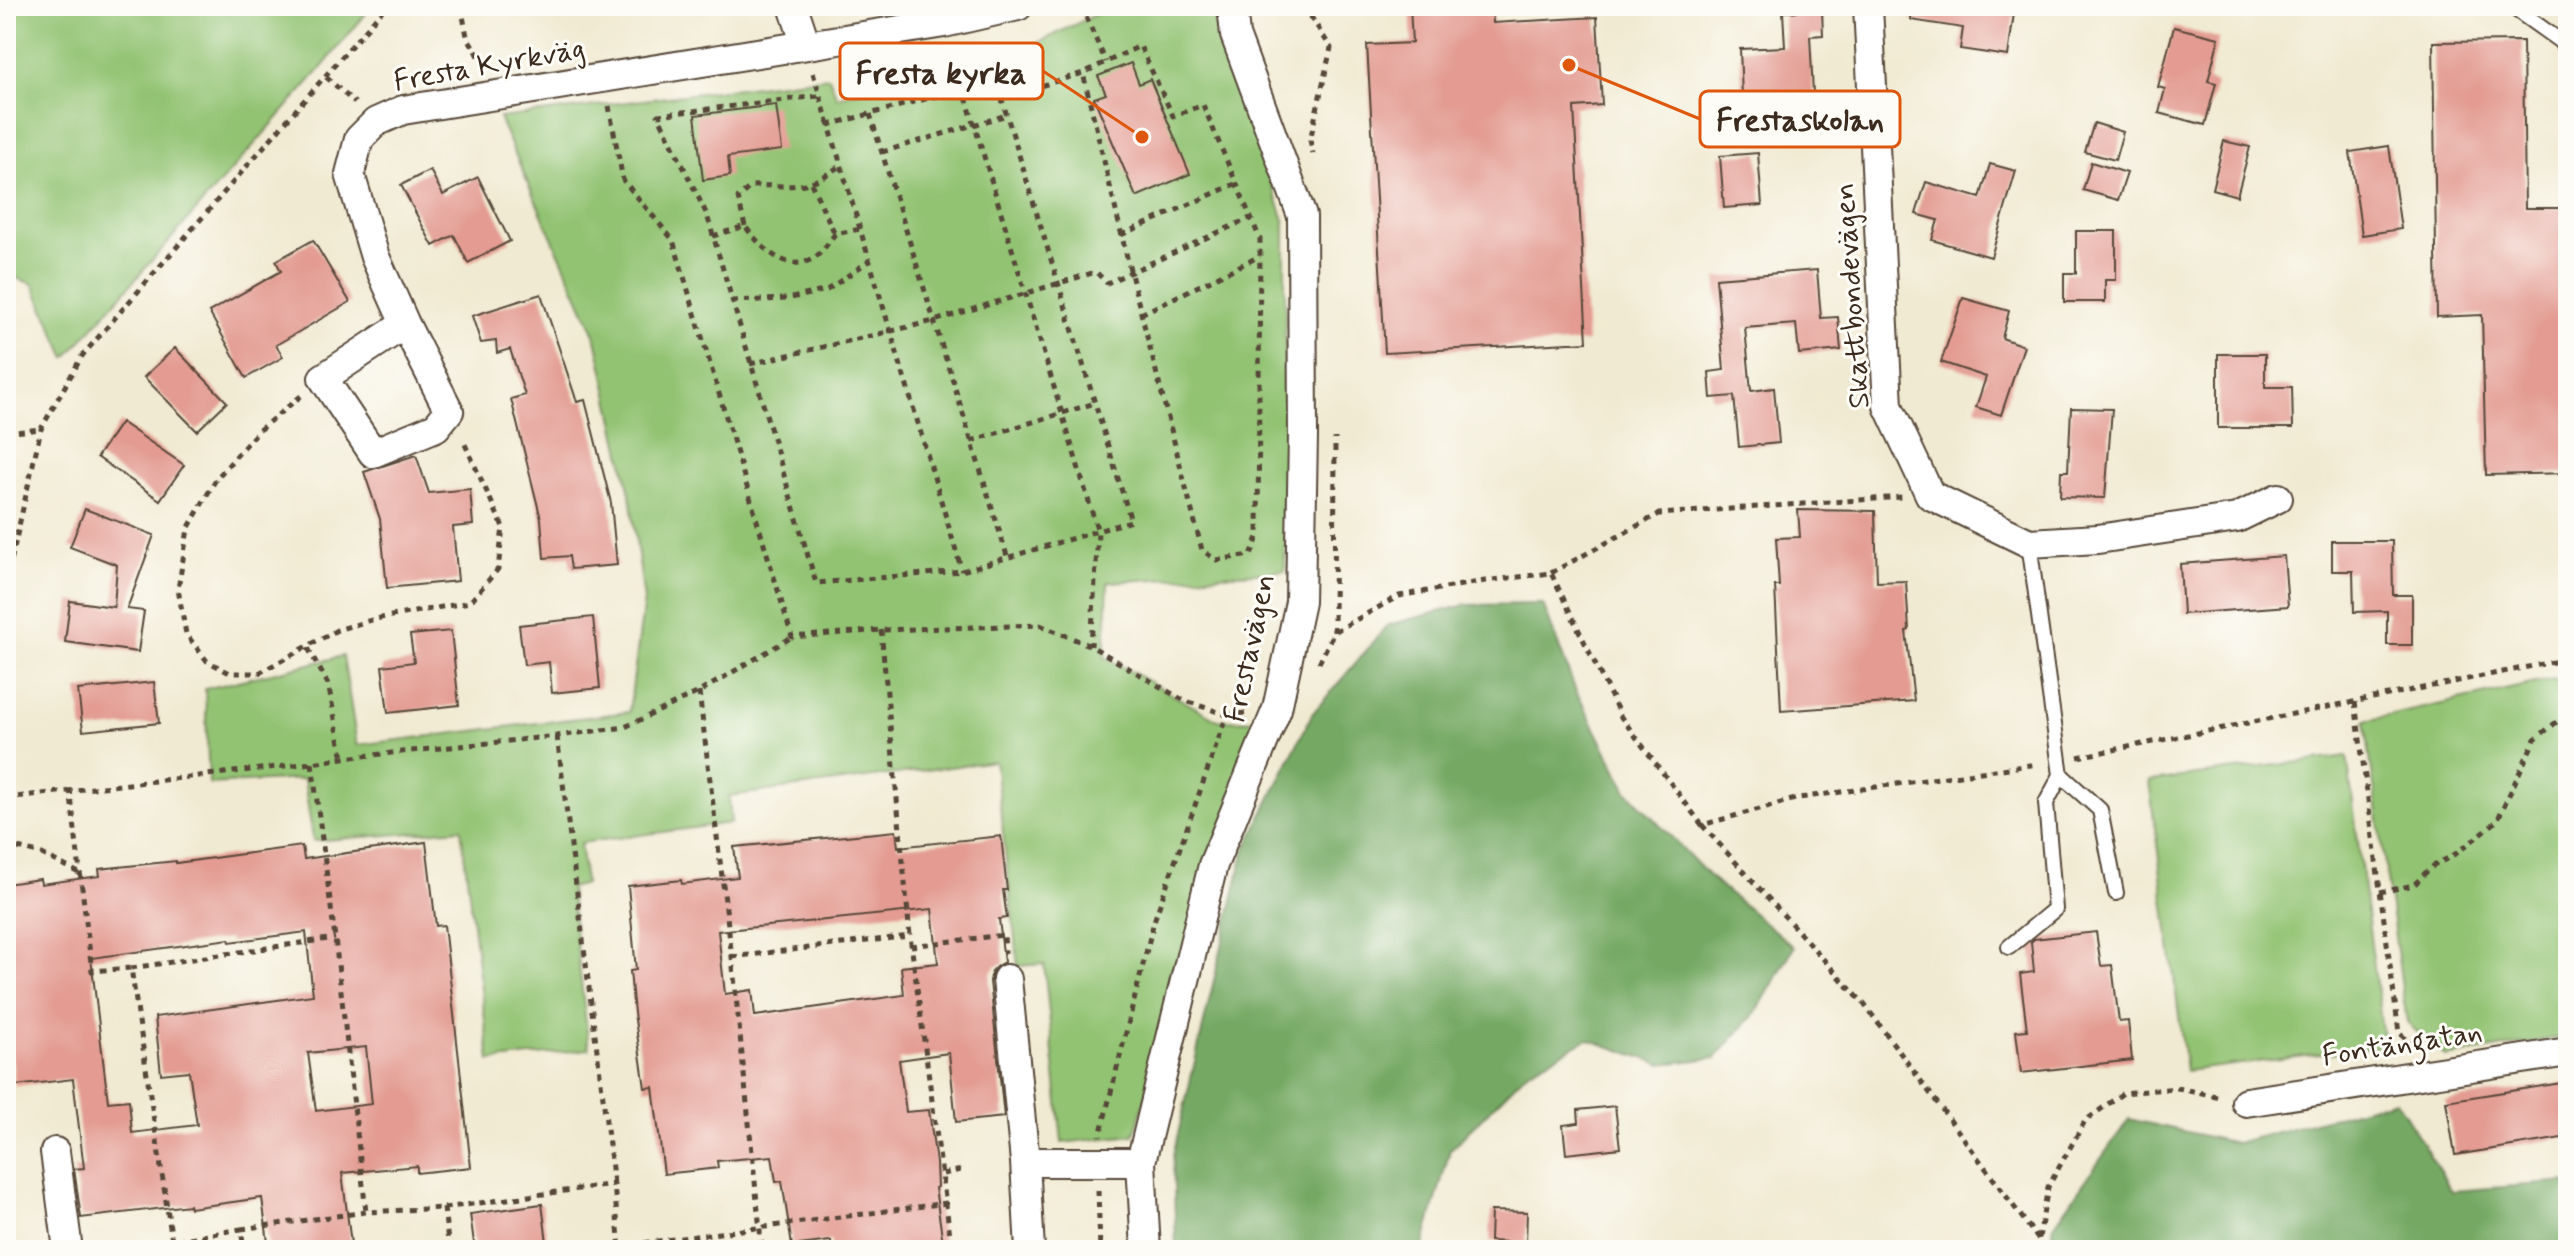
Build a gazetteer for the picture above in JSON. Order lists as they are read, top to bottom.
{
  "streets": {
    "street": [
      "Fresta Kyrkväg",
      "Skattbondevägen",
      "Frestavägen",
      "Fontängatan"
    ]
  },
  "places": ["Frestaskolan", "Fresta kyrka"]
}
